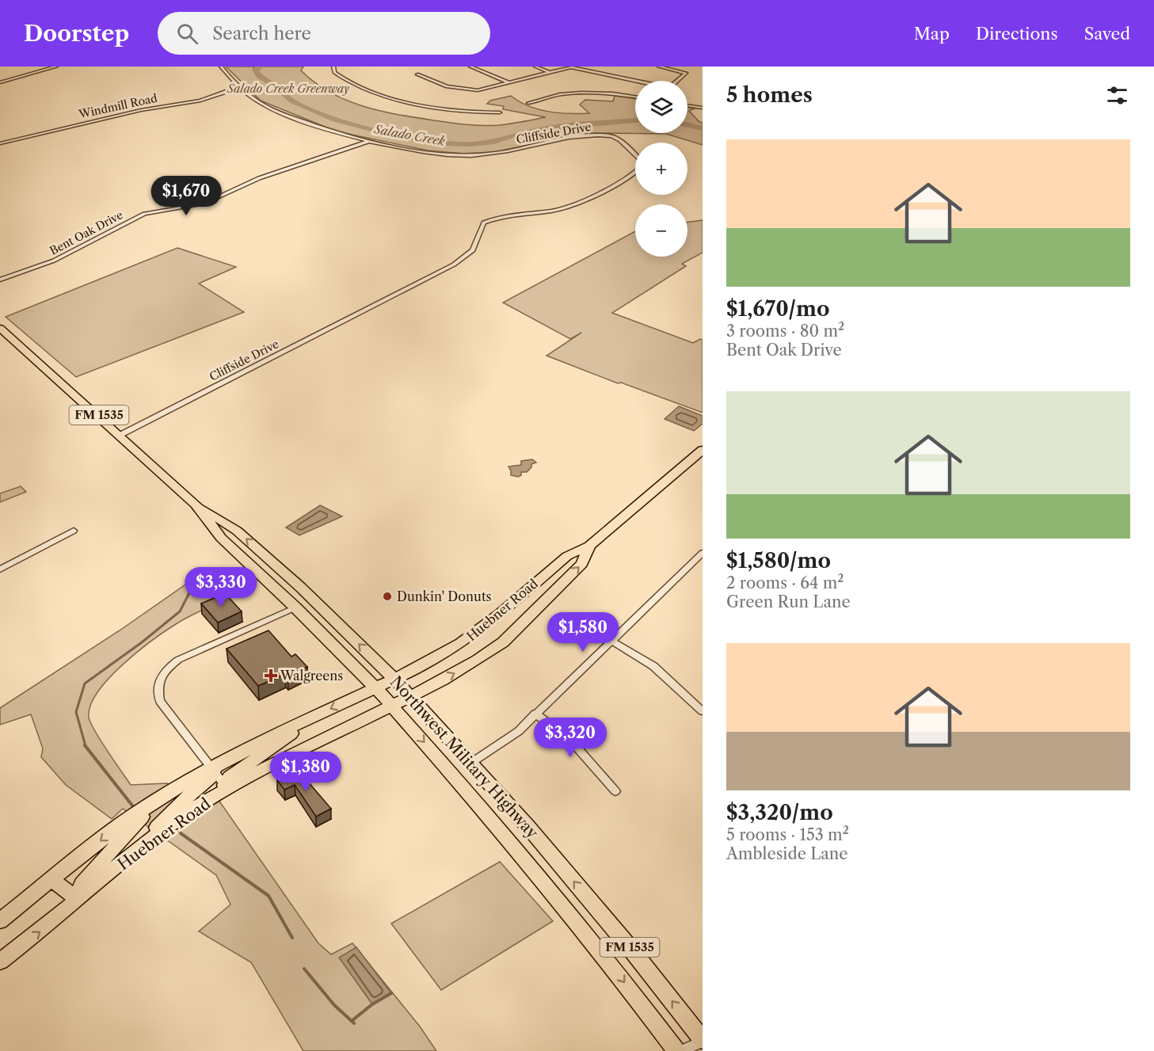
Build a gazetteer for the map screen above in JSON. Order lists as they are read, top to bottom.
{
  "streets": {
    "main road": ["FM 1535", "Huebner Road", "Northwest Military Highway"],
    "street": ["Windmill Road", "Cliffside Drive", "Bent Oak Drive"]
  },
  "crossings": [
    ["Windmill Road", "Cliffside Drive"],
    ["Cliffside Drive", "Bent Oak Drive"],
    ["Cliffside Drive", "Northwest Military Highway"],
    ["Huebner Road", "Northwest Military Highway"]
  ],
  "water": ["Salado Creek"],
  "parks": ["Salado Creek Greenway"],
  "places": {
    "other": ["Dunkin' Donuts"],
    "health": ["Walgreens"]
  },
  "page": {
    "header": "Doorstep",
    "search": "Search here",
    "nav": ["Map", "Directions", "Saved"],
    "heading": "5 homes",
    "map_buttons": ["+", "−"],
    "list": [
      {
        "name": "$1,670/mo",
        "note": "3 rooms · 80 m² · Bent Oak Drive"
      },
      {
        "name": "$1,580/mo",
        "note": "2 rooms · 64 m² · Green Run Lane"
      },
      {
        "name": "$3,320/mo",
        "note": "5 rooms · 153 m² · Ambleside Lane"
      }
    ],
    "price": [
      "$1,670",
      "$3,330",
      "$1,580",
      "$3,320",
      "$1,380"
    ]
  }
}
